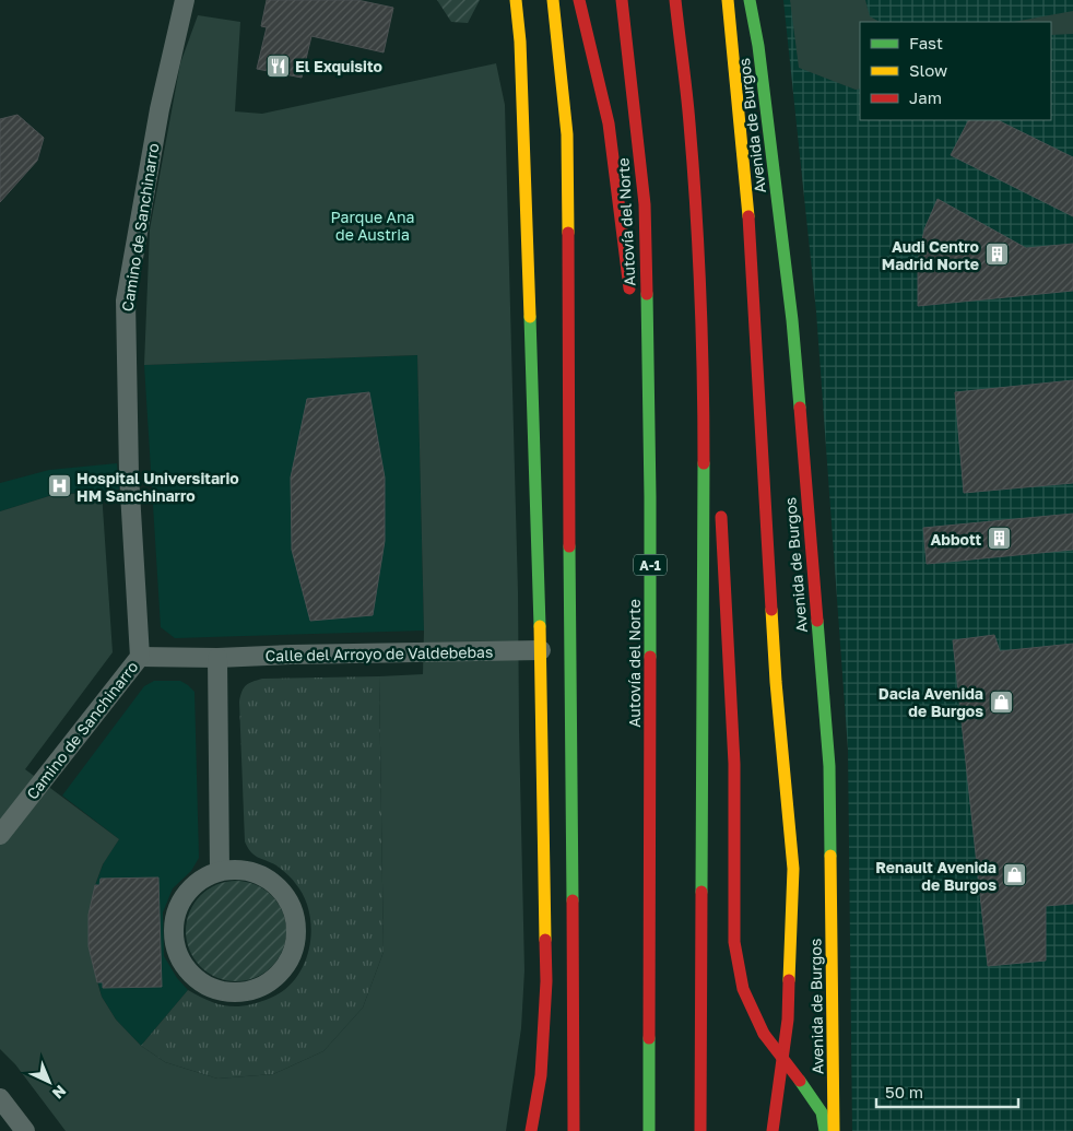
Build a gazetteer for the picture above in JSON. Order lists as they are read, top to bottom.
{
  "streets": {
    "main road": ["Avenida de Burgos", "Autovía del Norte", "A-1"],
    "street": ["Camino de Sanchinarro", "Calle del Arroyo de Valdebebas"]
  },
  "crossings": [
    ["Camino de Sanchinarro", "Calle del Arroyo de Valdebebas"]
  ],
  "parks": ["Parque Ana de Austria"],
  "places": {
    "restaurant": ["El Exquisito"],
    "building": ["Audi Centro Madrid Norte", "Abbott"],
    "hospital": ["Hospital Universitario HM Sanchinarro"],
    "shop": ["Dacia Avenida de Burgos", "Renault Avenida de Burgos"]
  },
  "legend": ["Fast", "Slow", "Jam"],
  "scale_bar": "50 m",
  "north": "bottom right"
}
